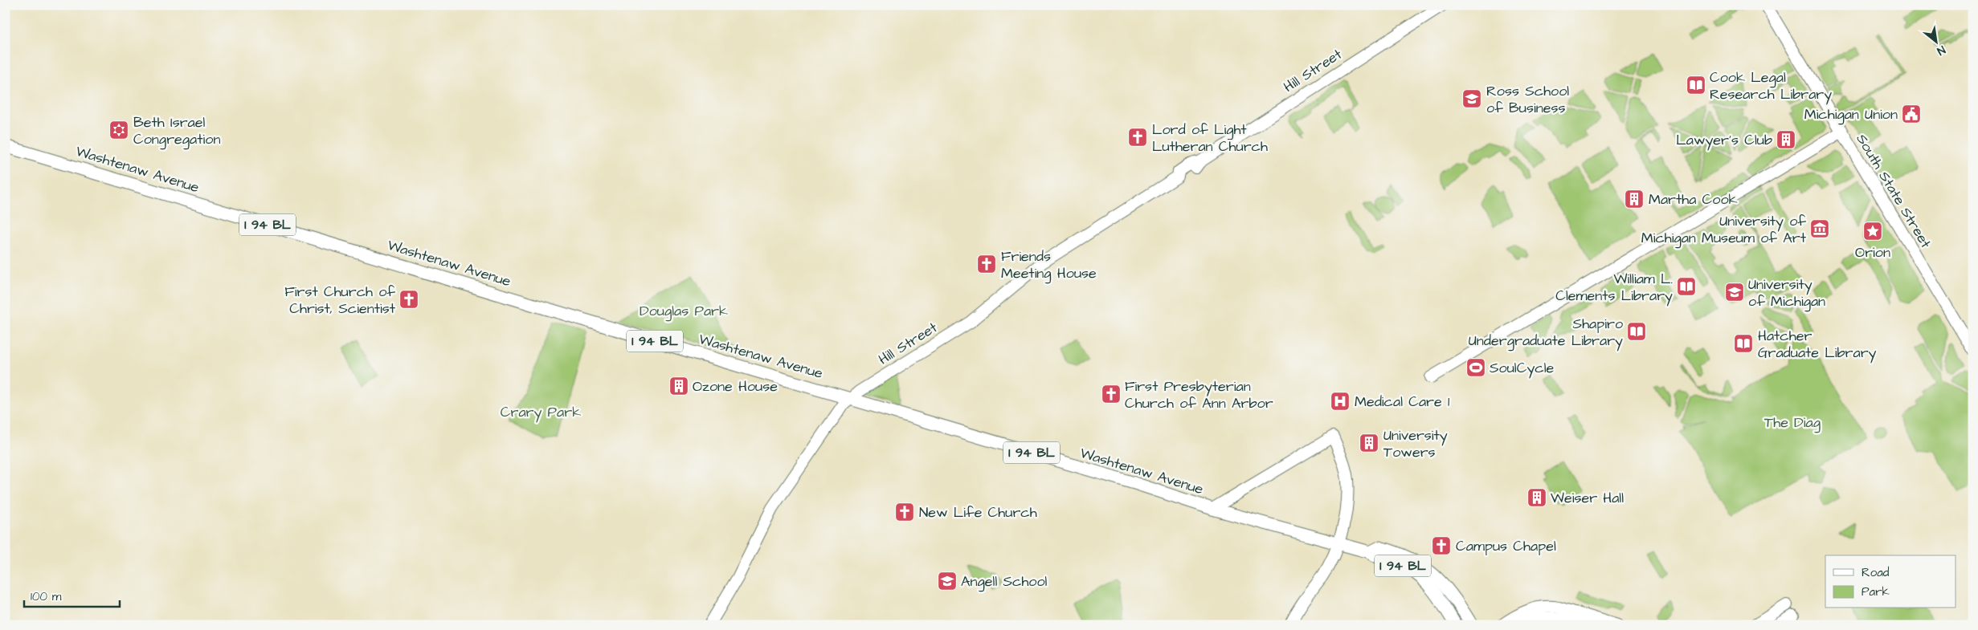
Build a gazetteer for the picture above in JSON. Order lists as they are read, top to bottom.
{
  "streets": {
    "main road": ["Washtenaw Avenue", "I 94 BL"],
    "street": ["Hill Street", "South State Street"]
  },
  "crossings": [
    ["Hill Street", "Washtenaw Avenue"]
  ],
  "parks": ["Douglas Park", "Crary Park", "The Diag"],
  "places": {
    "library": [
      "Cook Legal Research Library",
      "William L. Clements Library",
      "Shapiro Undergraduate Library",
      "Hatcher Graduate Library"
    ],
    "school or university": ["Ross School of Business", "University of Michigan", "Angell School"],
    "public building": ["Michigan Union"],
    "synagogue": ["Beth Israel Congregation"],
    "church": [
      "Lord of Light Lutheran Church",
      "Friends Meeting House",
      "First Church of Christ, Scientist",
      "First Presbyterian Church of Ann Arbor",
      "New Life Church",
      "Campus Chapel"
    ],
    "building": [
      "Lawyer's Club",
      "Martha Cook",
      "Ozone House",
      "University Towers",
      "Weiser Hall"
    ],
    "museum": ["University of Michigan Museum of Art"],
    "place": ["Orion"],
    "sports": ["SoulCycle"],
    "hospital": ["Medical Care 1"]
  },
  "legend": ["Road", "Park"],
  "scale_bar": "100 m",
  "north": "bottom right"
}
